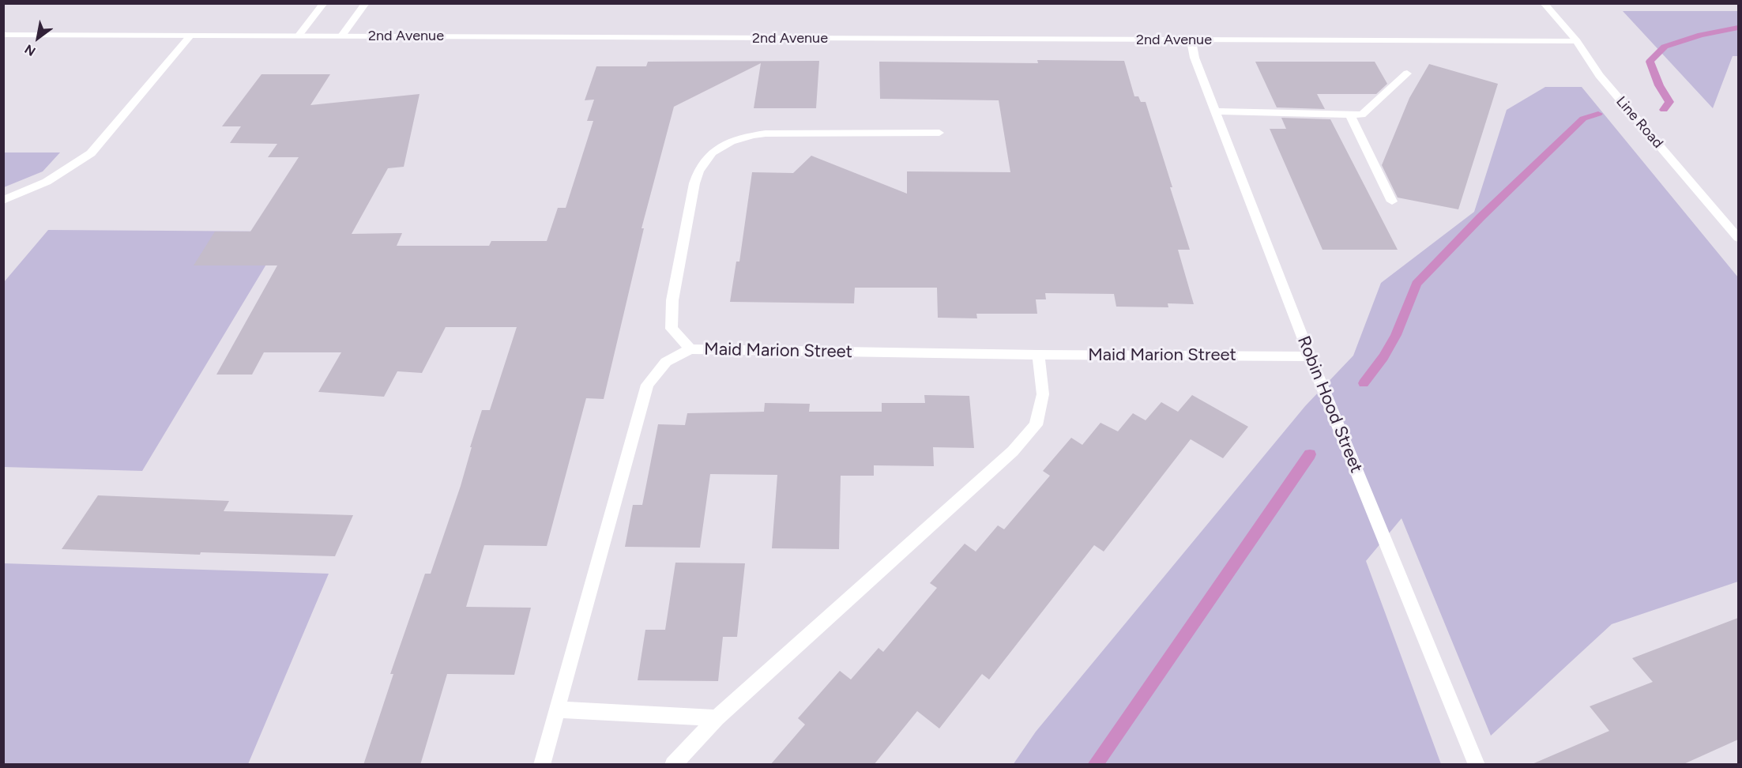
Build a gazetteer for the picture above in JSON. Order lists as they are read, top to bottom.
{
  "streets": {
    "street": [
      "2nd Avenue",
      "Line Road",
      "Maid Marion Street",
      "Robin Hood Street"
    ]
  },
  "crossings": [
    ["2nd Avenue", "Line Road"],
    ["2nd Avenue", "Robin Hood Street"],
    ["Maid Marion Street", "Robin Hood Street"]
  ],
  "north": "bottom left"
}
